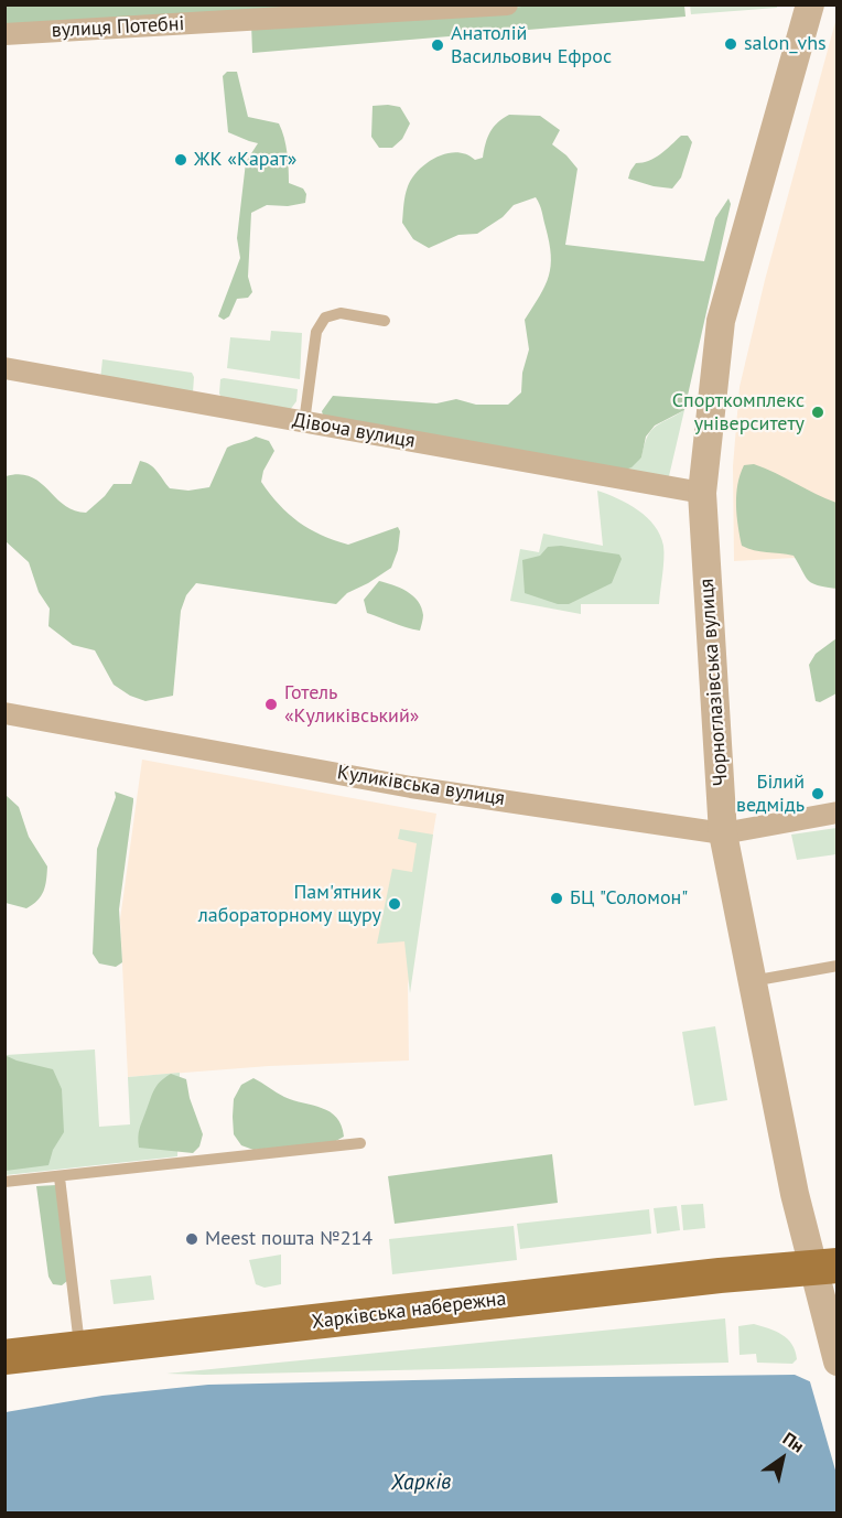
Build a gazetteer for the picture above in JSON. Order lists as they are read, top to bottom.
{
  "streets": {
    "main road": ["Харківська набережна"],
    "street": [
      "вулиця Потебні",
      "Дівоча вулиця",
      "Чорноглазівська вулиця",
      "Куликівська вулиця"
    ]
  },
  "crossings": [
    ["Дівоча вулиця", "Чорноглазівська вулиця"],
    ["Чорноглазівська вулиця", "Куликівська вулиця"],
    ["Чорноглазівська вулиця", "Харківська набережна"]
  ],
  "water": ["Харків"],
  "places": [
    "salon_vhs",
    "Анатолій Васильович Ефрос",
    "ЖК «Карат»",
    "Спорткомплекс університету",
    "Готель «Куликівський»",
    "Білий ведмідь",
    "БЦ \"Соломон\"",
    "Пам'ятник лабораторному щуру",
    "Meest пошта №214"
  ],
  "north": "top right"
}
